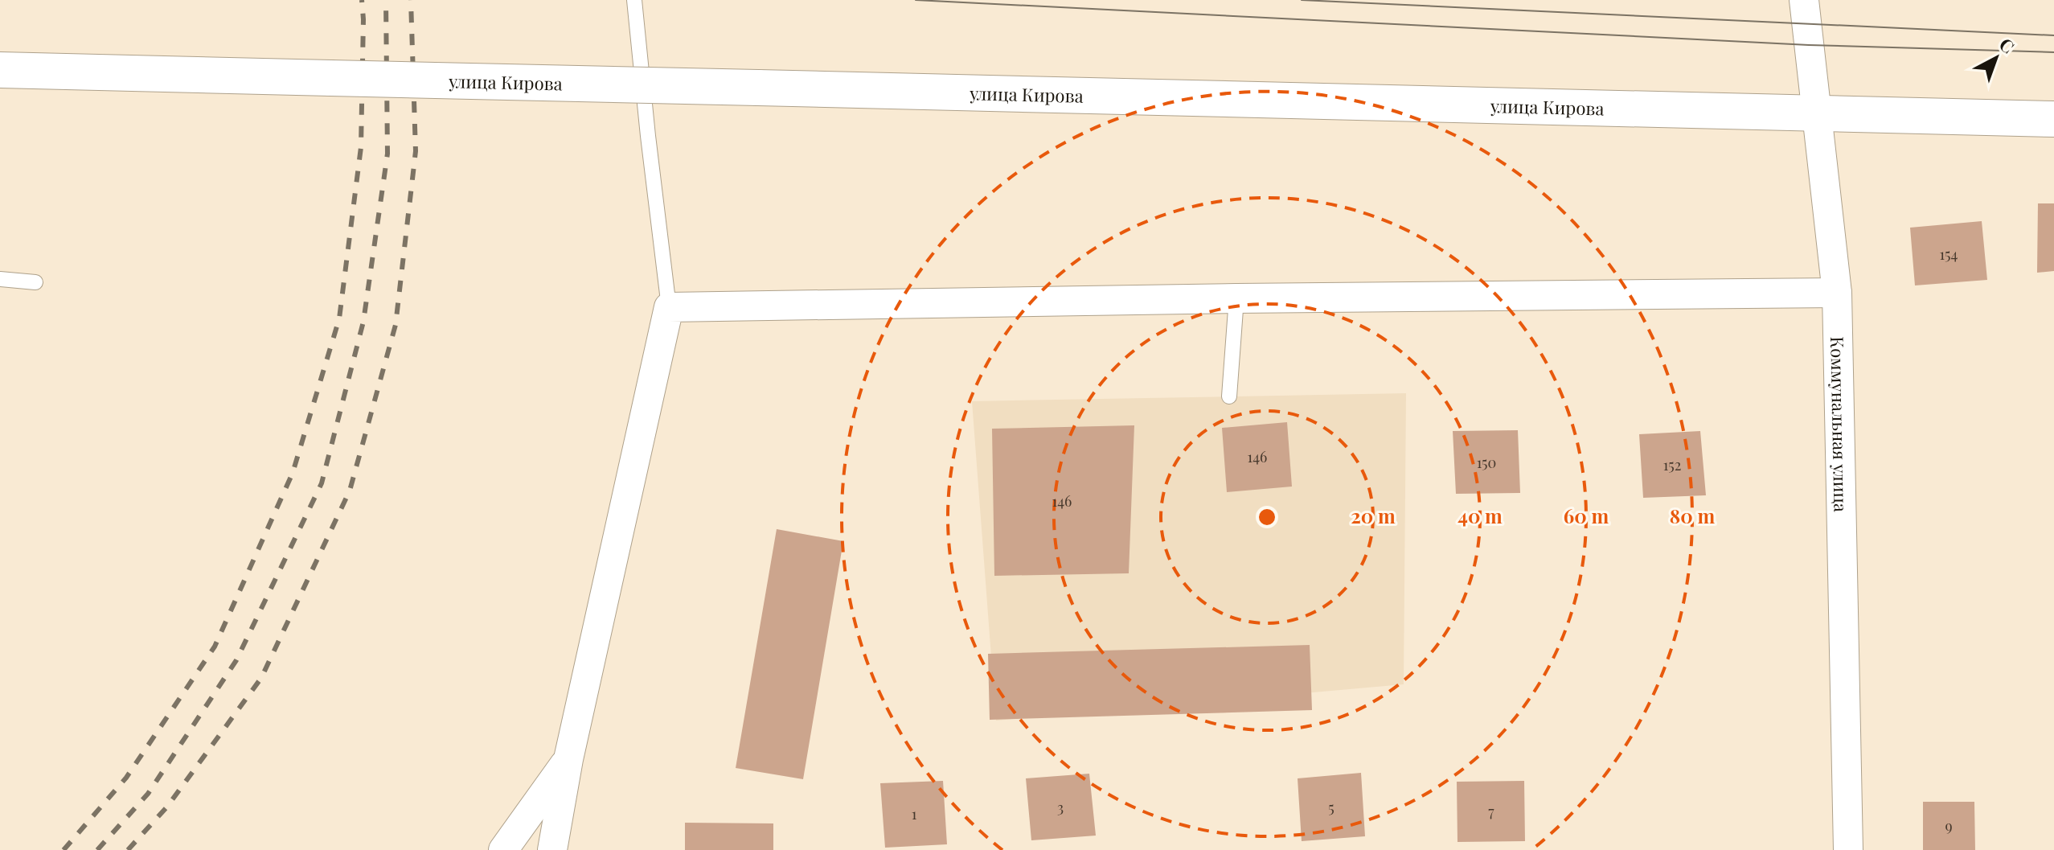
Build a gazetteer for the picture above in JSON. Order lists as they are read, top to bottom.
{
  "streets": {
    "main road": ["улица Кирова"],
    "street": ["Коммунальная улица"]
  },
  "crossings": [
    ["улица Кирова", "Коммунальная улица"]
  ],
  "house_numbers": [
    "154",
    "146",
    "150",
    "152",
    "146",
    "3",
    "5",
    "7",
    "1",
    "9"
  ],
  "north": "top right",
  "rings": [
    "20 m",
    "40 m",
    "60 m",
    "80 m"
  ]
}
